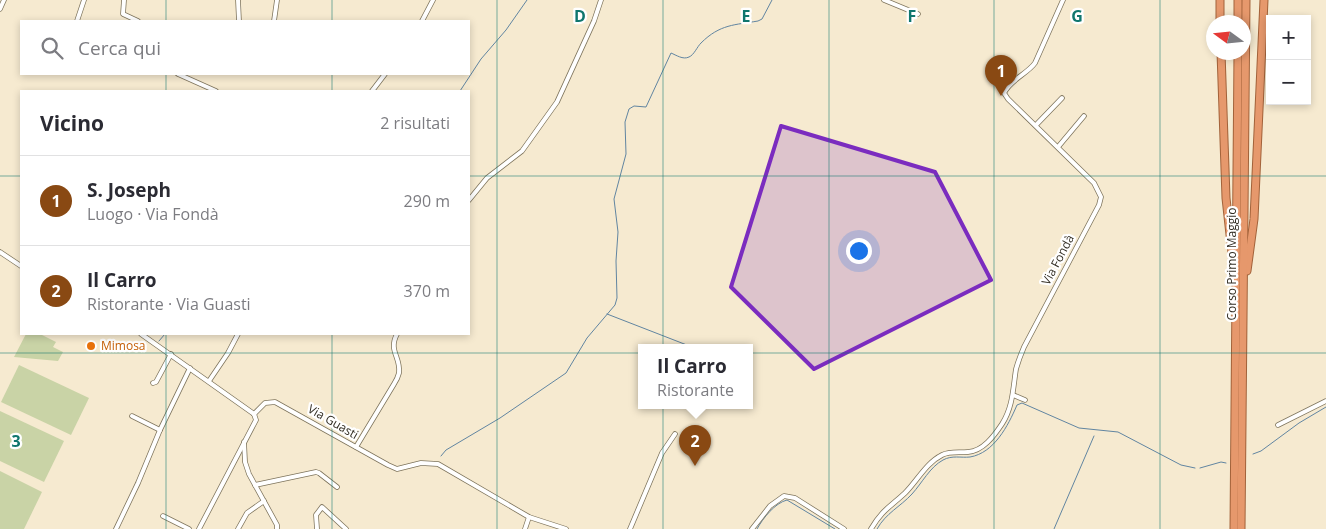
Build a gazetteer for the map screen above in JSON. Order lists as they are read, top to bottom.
{
  "streets": {
    "highway": ["Corso Primo Maggio"],
    "street": ["Via Fondà", "Via Guasti"]
  },
  "places": ["Mimosa"],
  "north": "left",
  "page": {
    "map_buttons": ["+", "−"],
    "search": "Cerca qui",
    "pins": ["1", "2"],
    "heading": ["Vicino", "2 risultati"],
    "list": [
      {
        "mark": "1",
        "name": "S. Joseph",
        "note": "Luogo · Via Fondà",
        "value": "290 m"
      },
      {
        "mark": "2",
        "name": "Il Carro",
        "note": "Ristorante · Via Guasti",
        "value": "370 m"
      }
    ],
    "popup": ["Il Carro", "Ristorante"]
  },
  "grid": {
    "columns": [
      "D",
      "E",
      "F",
      "G"
    ],
    "rows": ["3"]
  }
}
